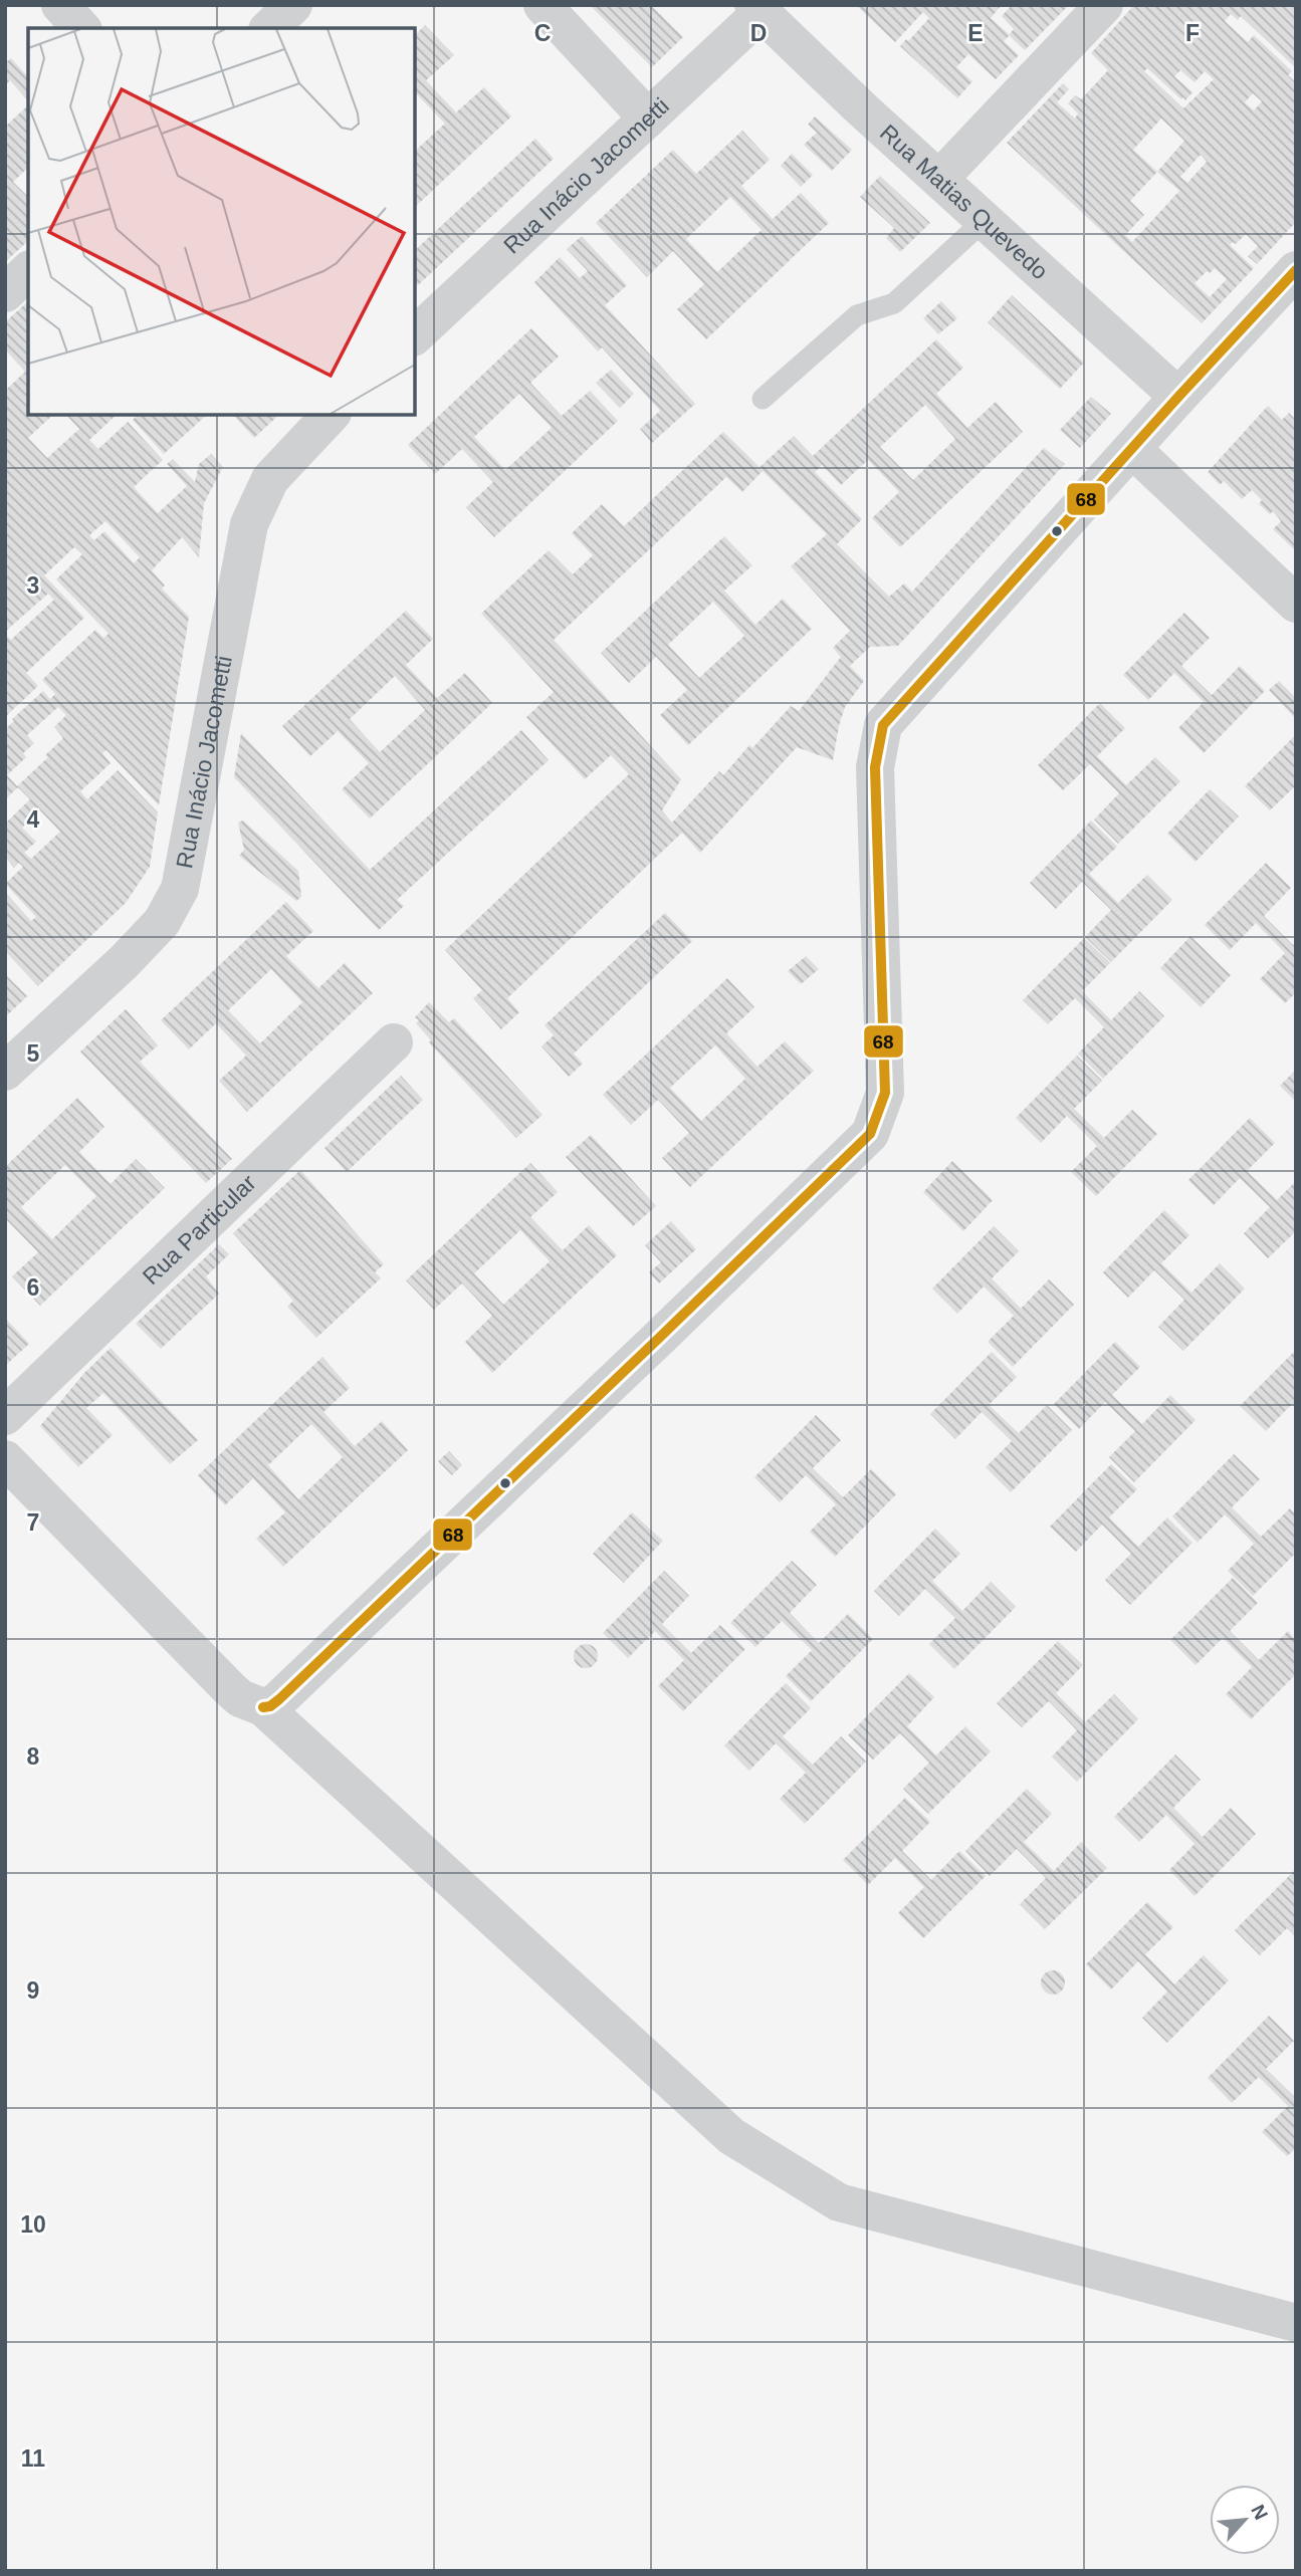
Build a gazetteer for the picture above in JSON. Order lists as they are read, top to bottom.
{
  "streets": {
    "street": ["Rua Inácio Jacometti", "Rua Matias Quevedo", "Rua Particular"]
  },
  "crossings": [
    ["Rua Inácio Jacometti", "Rua Matias Quevedo"]
  ],
  "lines": ["transit line 68"],
  "north": "top right",
  "grid": {
    "columns": [
      "C",
      "D",
      "E",
      "F"
    ],
    "rows": [
      "3",
      "4",
      "5",
      "6",
      "7",
      "8",
      "9",
      "10",
      "11"
    ]
  }
}
